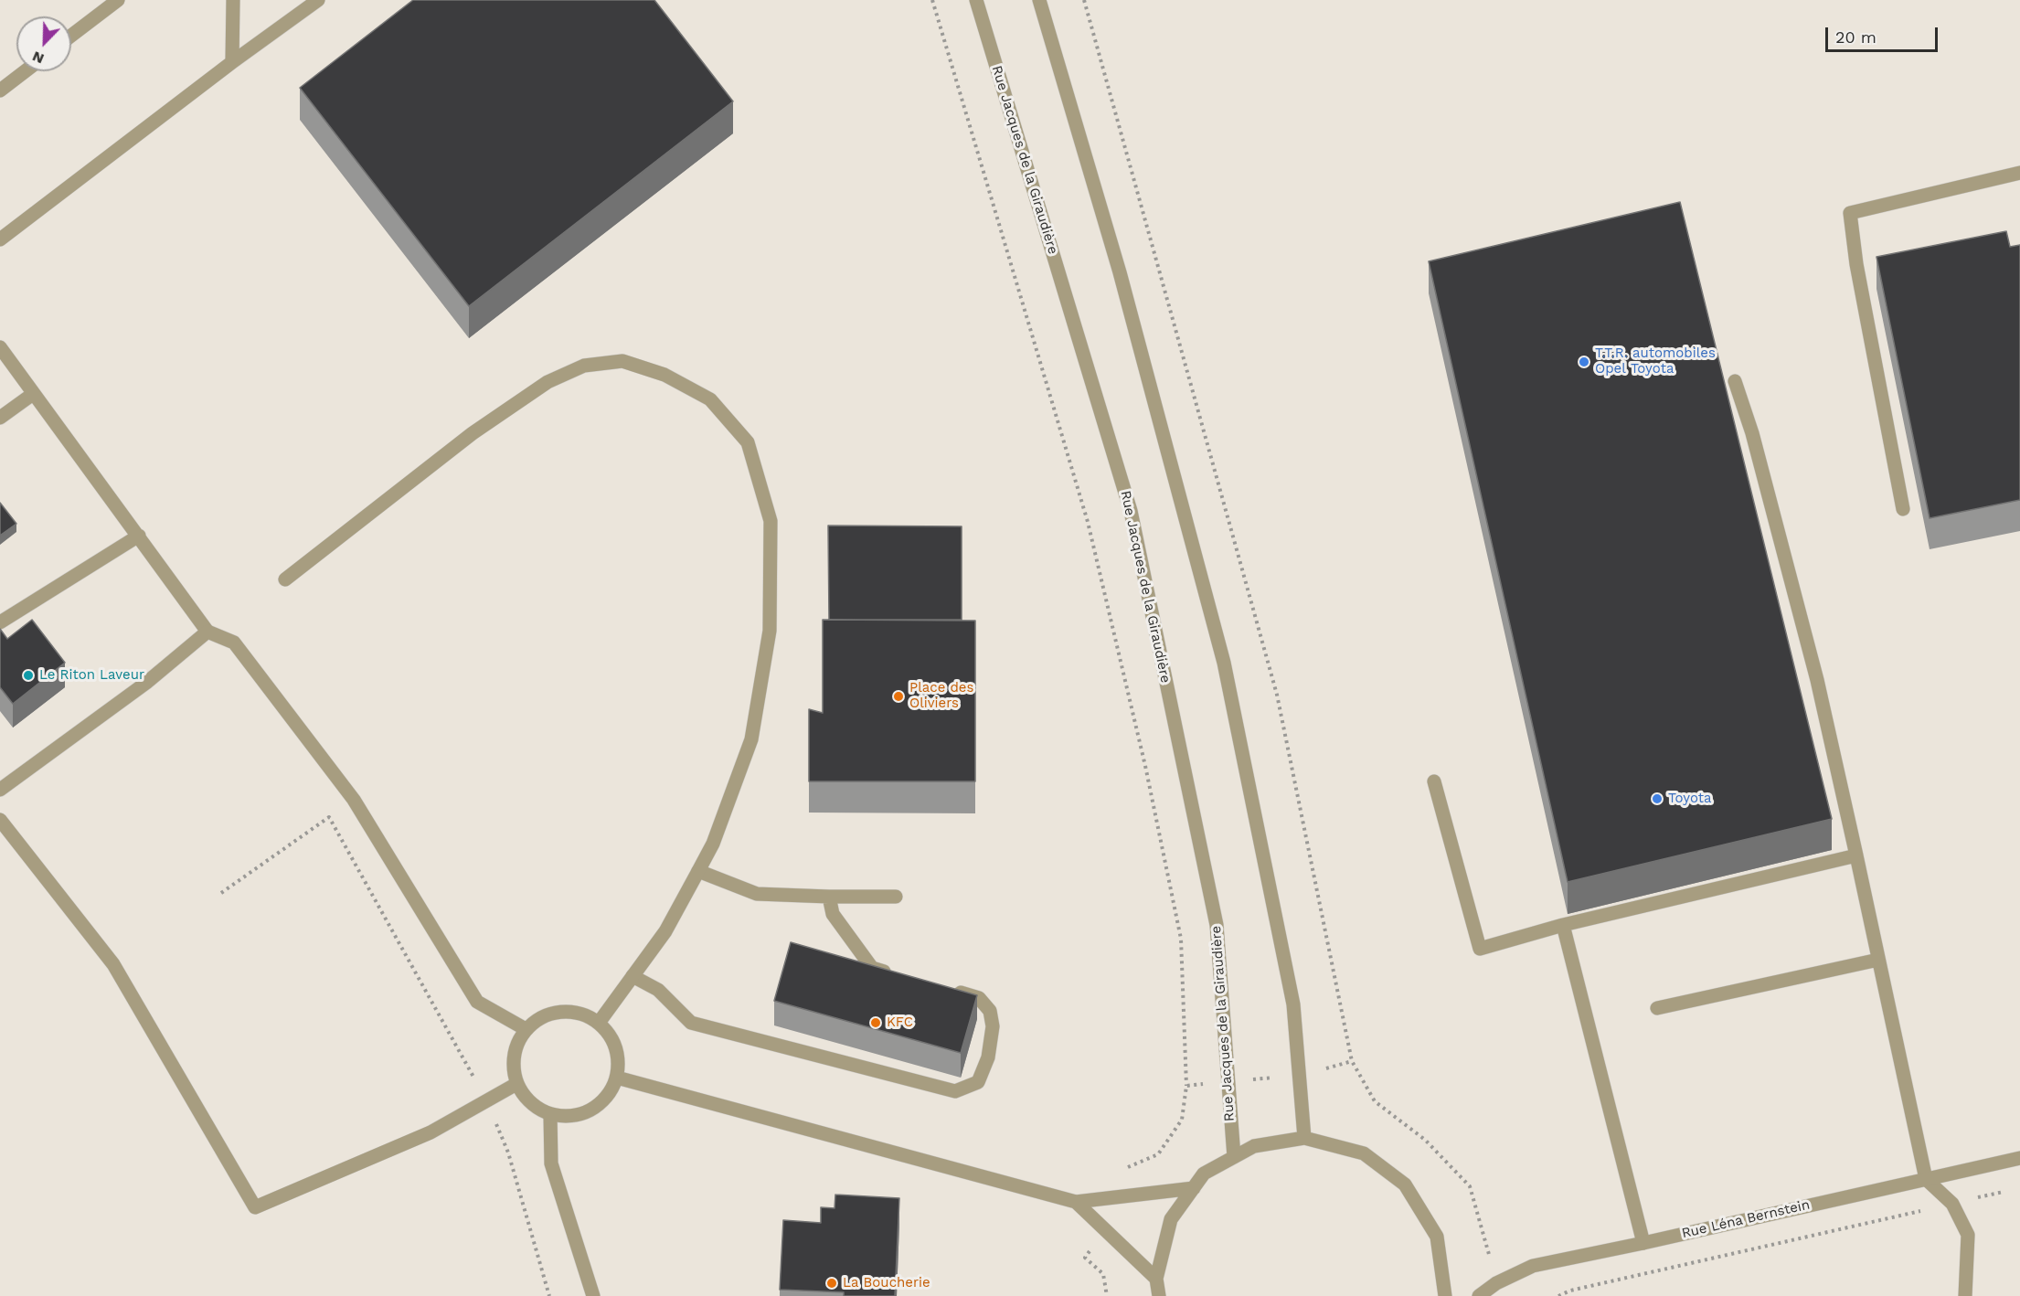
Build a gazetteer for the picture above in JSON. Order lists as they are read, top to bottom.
{
  "streets": {
    "street": ["Rue Jacques de la Giraudière", "Rue Léna Bernstein"]
  },
  "places": [
    "T.T.R. automobiles Opel Toyota",
    "Le Riton Laveur",
    "Place des Oliviers",
    "Toyota",
    "KFC",
    "La Boucherie"
  ],
  "scale_bar": "20 m",
  "north": "bottom left"
}
